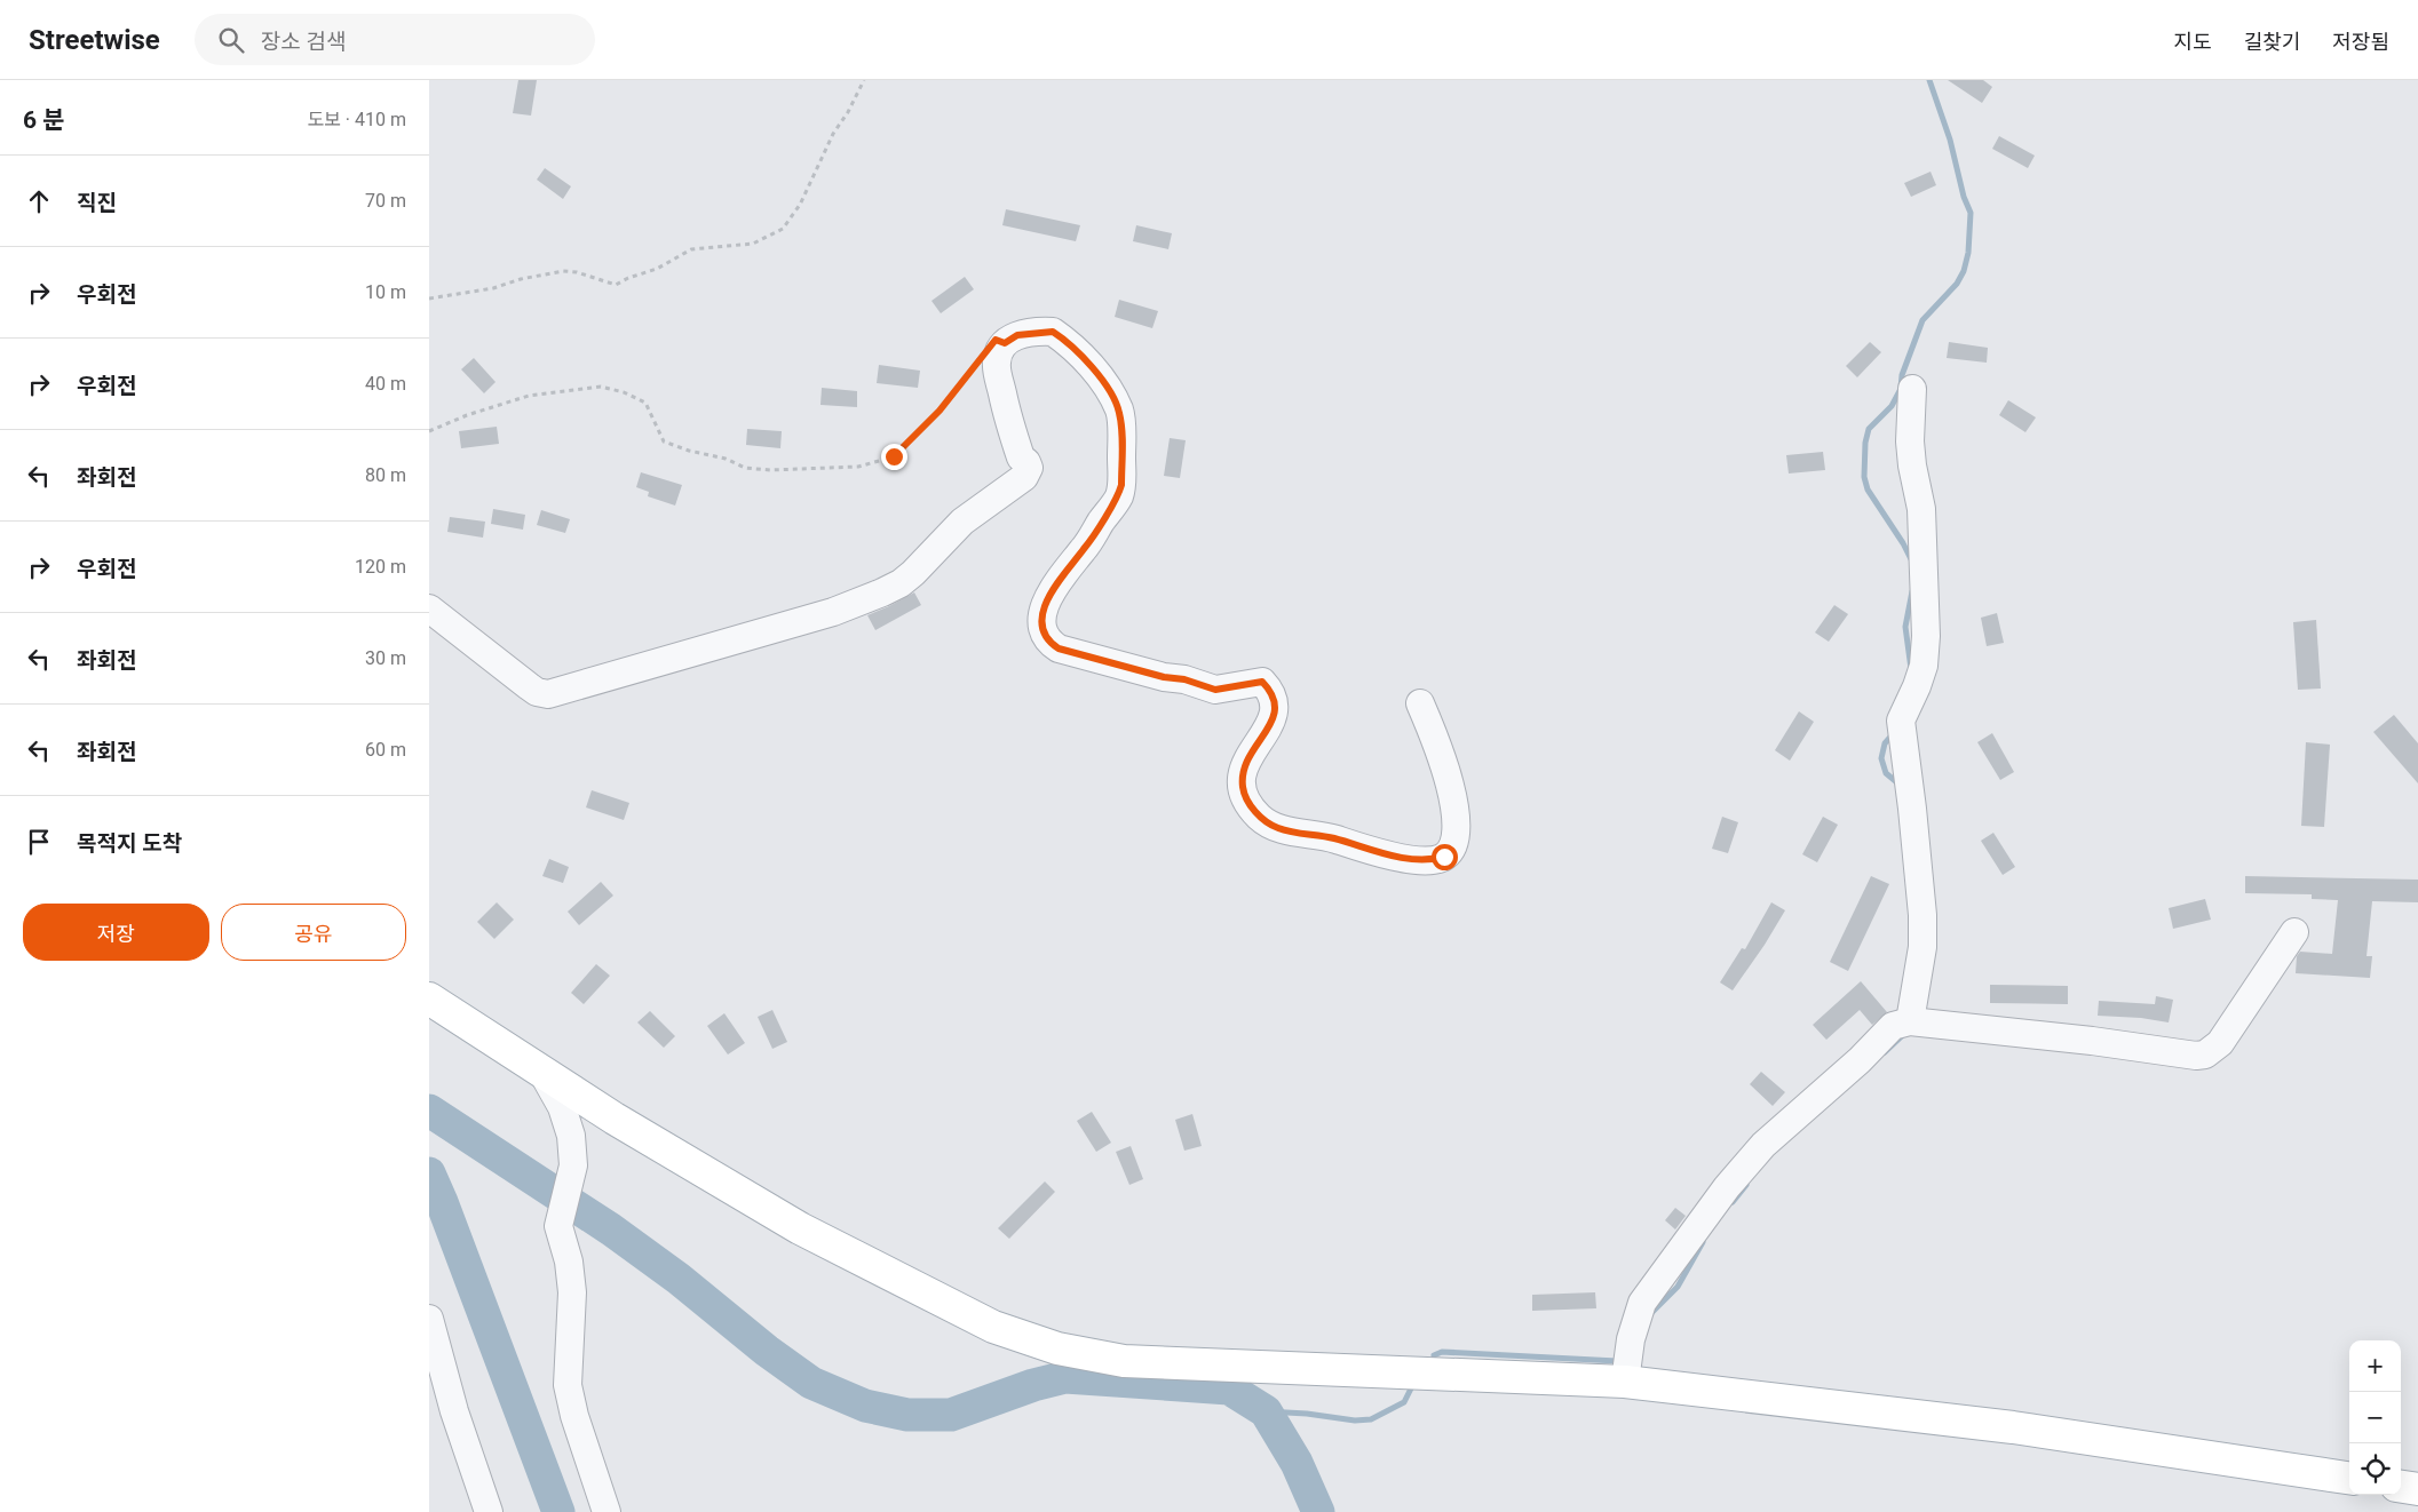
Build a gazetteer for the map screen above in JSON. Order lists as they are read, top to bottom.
{
  "page": {
    "header": "Streetwise",
    "search": "장소 검색",
    "nav": ["지도", "길찾기", "저장됨"],
    "heading": ["6 분", "도보 · 410 m"],
    "list": [
      ["직진", "70 m"],
      ["우회전", "10 m"],
      ["우회전", "40 m"],
      ["좌회전", "80 m"],
      ["우회전", "120 m"],
      ["좌회전", "30 m"],
      ["좌회전", "60 m"],
      "목적지 도착"
    ],
    "buttons": ["저장", "공유"],
    "map_buttons": ["+", "−"]
  }
}
